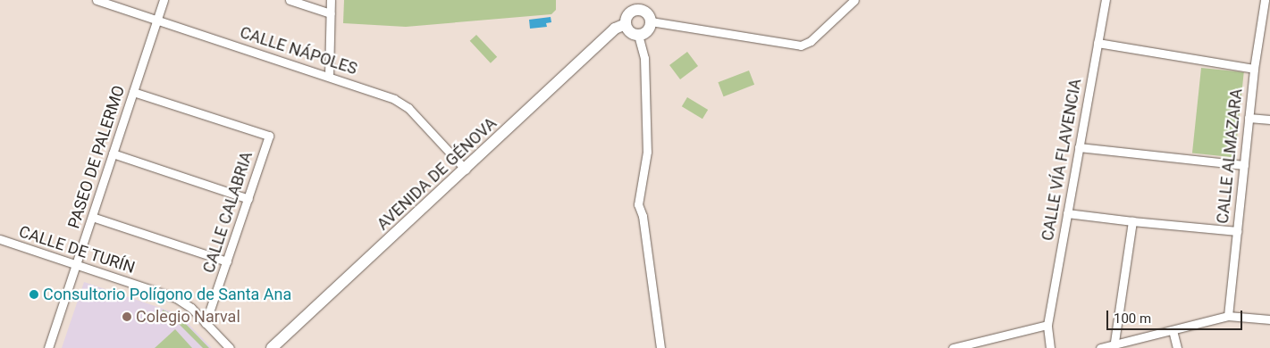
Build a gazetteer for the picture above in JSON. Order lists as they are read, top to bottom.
{
  "streets": {
    "street": [
      "CALLE NÁPOLES",
      "CALLE ALMAZARA",
      "PASEO DE PALERMO",
      "CALLE VÍA FLAVENCIA",
      "AVENIDA DE GÉNOVA",
      "CALLE CALABRIA",
      "CALLE DE TURÍN"
    ]
  },
  "crossings": [
    ["CALLE NÁPOLES", "PASEO DE PALERMO"],
    ["CALLE NÁPOLES", "AVENIDA DE GÉNOVA"],
    ["PASEO DE PALERMO", "CALLE CALABRIA"],
    ["PASEO DE PALERMO", "CALLE DE TURÍN"],
    ["CALLE CALABRIA", "CALLE DE TURÍN"]
  ],
  "places": ["Consultorio Polígono de Santa Ana", "Colegio Narval"],
  "scale_bar": "100 m"
}
